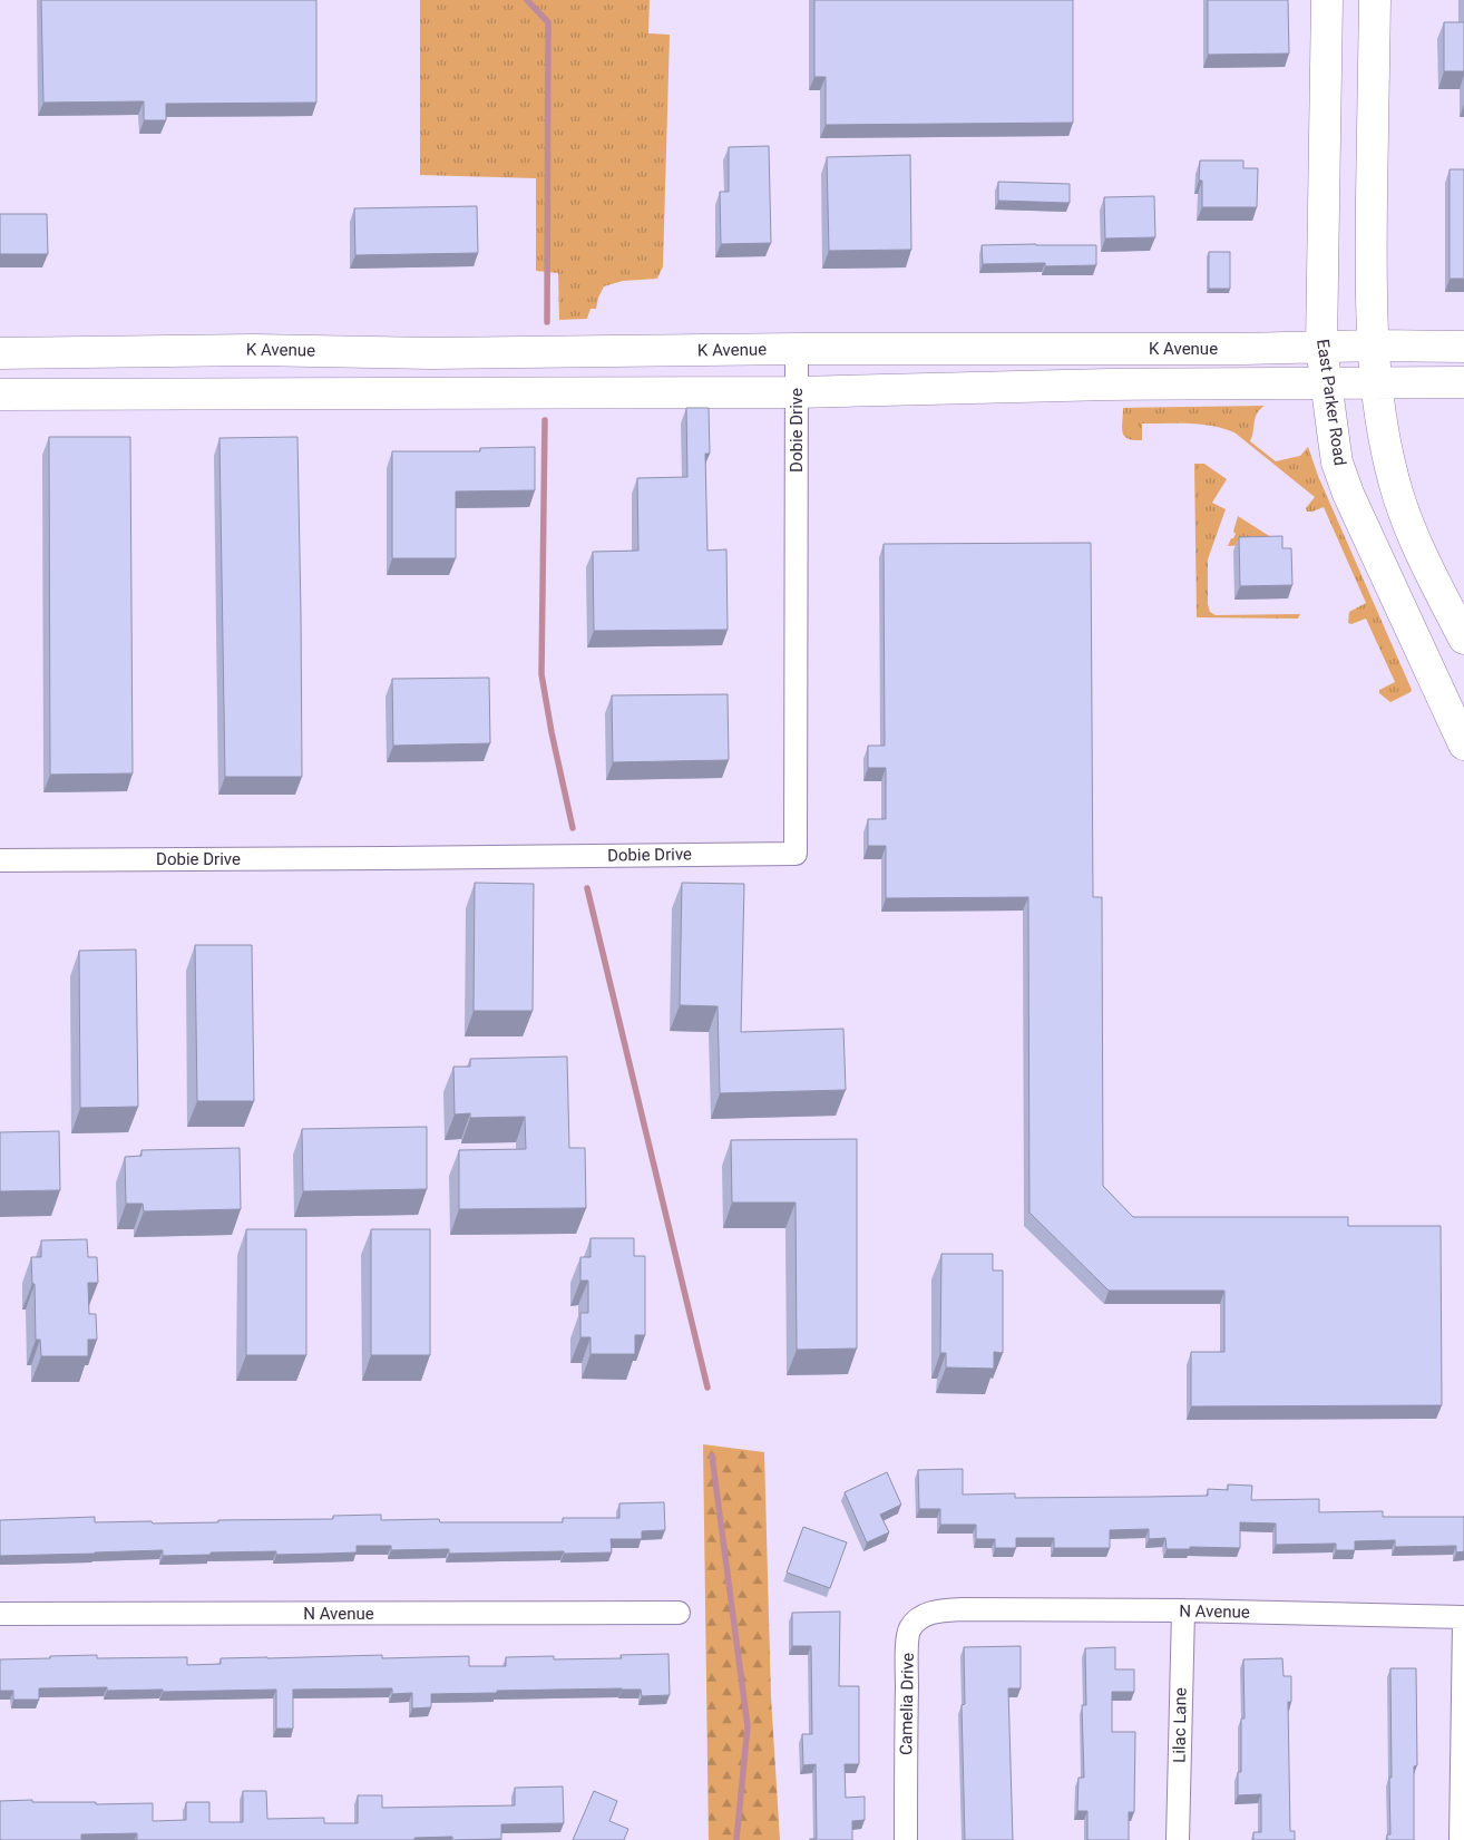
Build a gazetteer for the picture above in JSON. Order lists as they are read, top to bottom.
{
  "streets": {
    "main road": ["K Avenue", "East Parker Road"],
    "street": [
      "Dobie Drive",
      "N Avenue",
      "Camelia Drive",
      "Lilac Lane"
    ]
  },
  "crossings": [
    ["K Avenue", "East Parker Road"],
    ["K Avenue", "Dobie Drive"],
    ["N Avenue", "Camelia Drive"],
    ["N Avenue", "Lilac Lane"]
  ]
}
